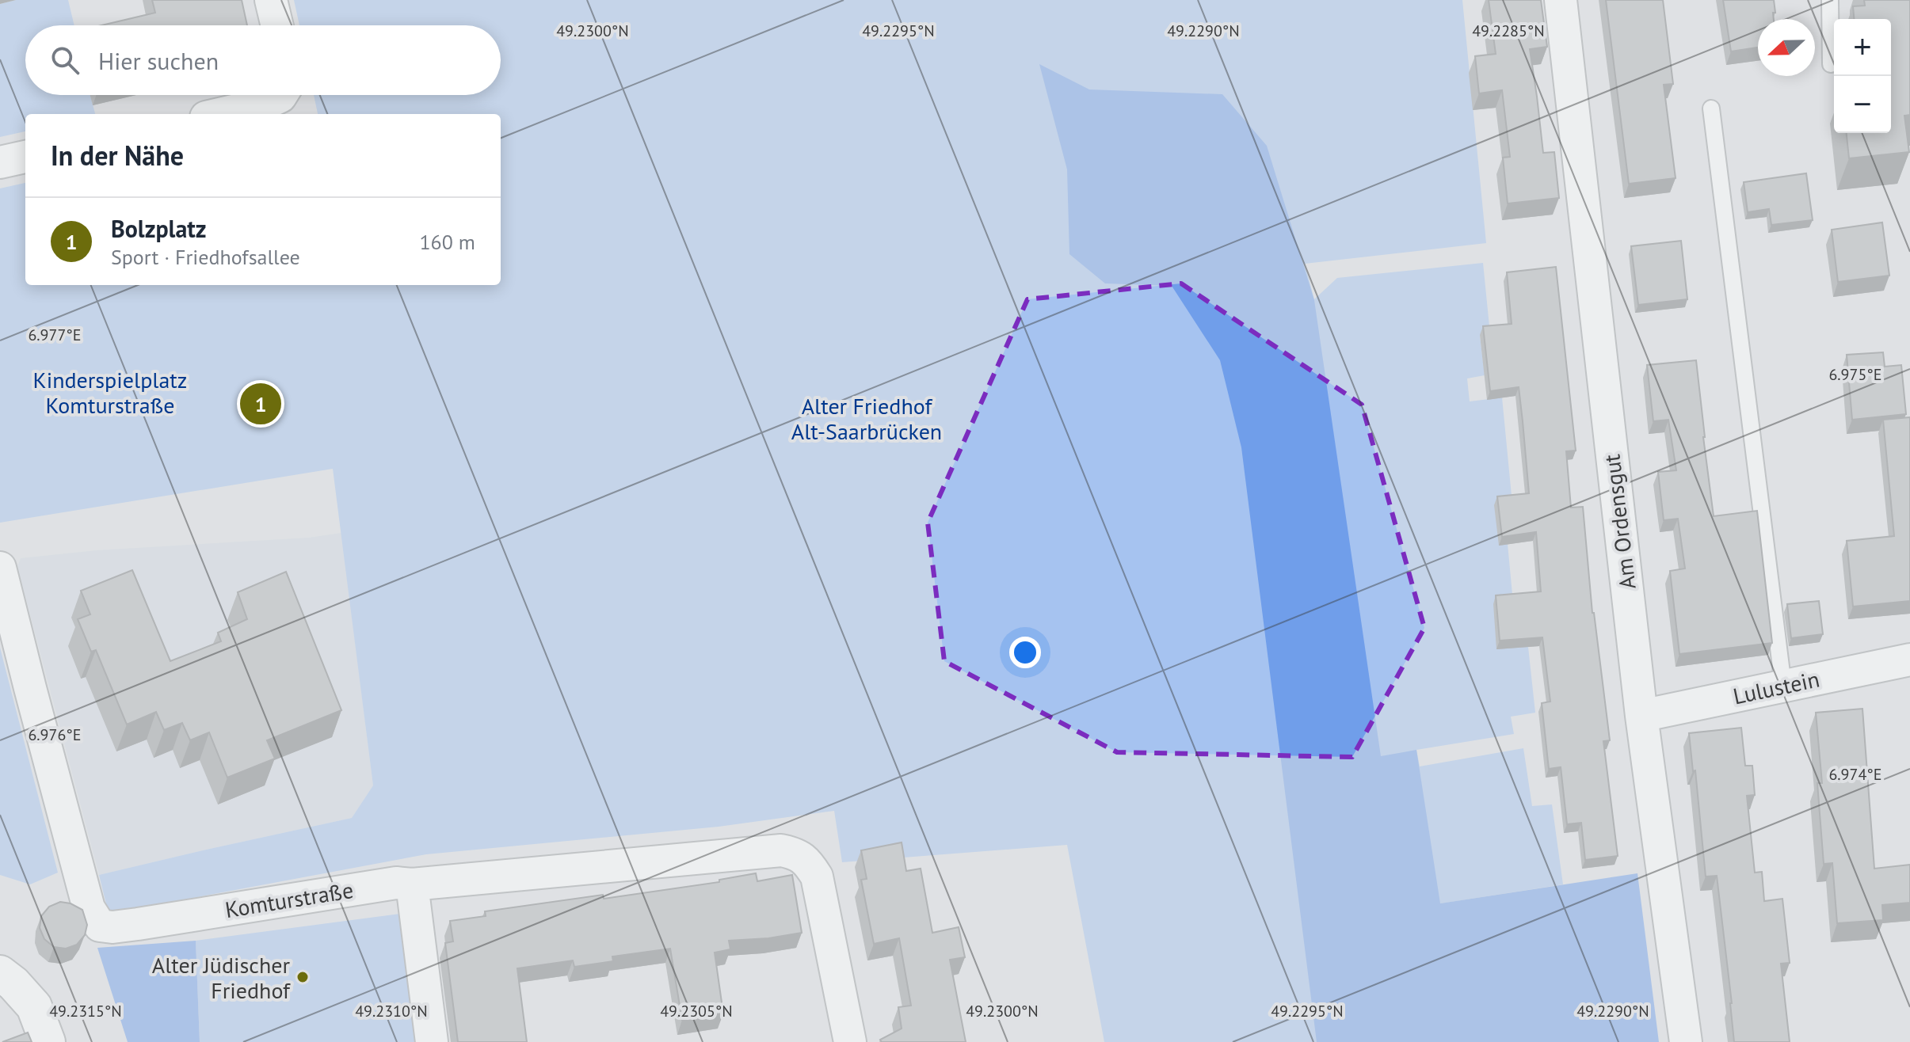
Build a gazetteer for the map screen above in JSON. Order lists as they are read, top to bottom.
{
  "streets": {
    "street": ["Am Ordensgut", "Lulustein", "Komturstraße"]
  },
  "crossings": [
    ["Am Ordensgut", "Lulustein"]
  ],
  "parks": ["Kinderspielplatz Komturstraße", "Alter Friedhof Alt-Saarbrücken"],
  "places": ["Alter Jüdischer Friedhof"],
  "north": "left",
  "page": {
    "map_buttons": ["+", "−"],
    "search": "Hier suchen",
    "heading": "In der Nähe",
    "list": [
      {
        "mark": "1",
        "name": "Bolzplatz",
        "note": "Sport · Friedhofsallee",
        "value": "160 m"
      }
    ],
    "pins": "1"
  },
  "coordinates": [
    "49.2300°N",
    "49.2295°N",
    "49.2290°N",
    "49.2285°N",
    "6.977°E",
    "6.975°E",
    "6.976°E",
    "6.974°E",
    "49.2315°N",
    "49.2310°N",
    "49.2305°N"
  ]
}
